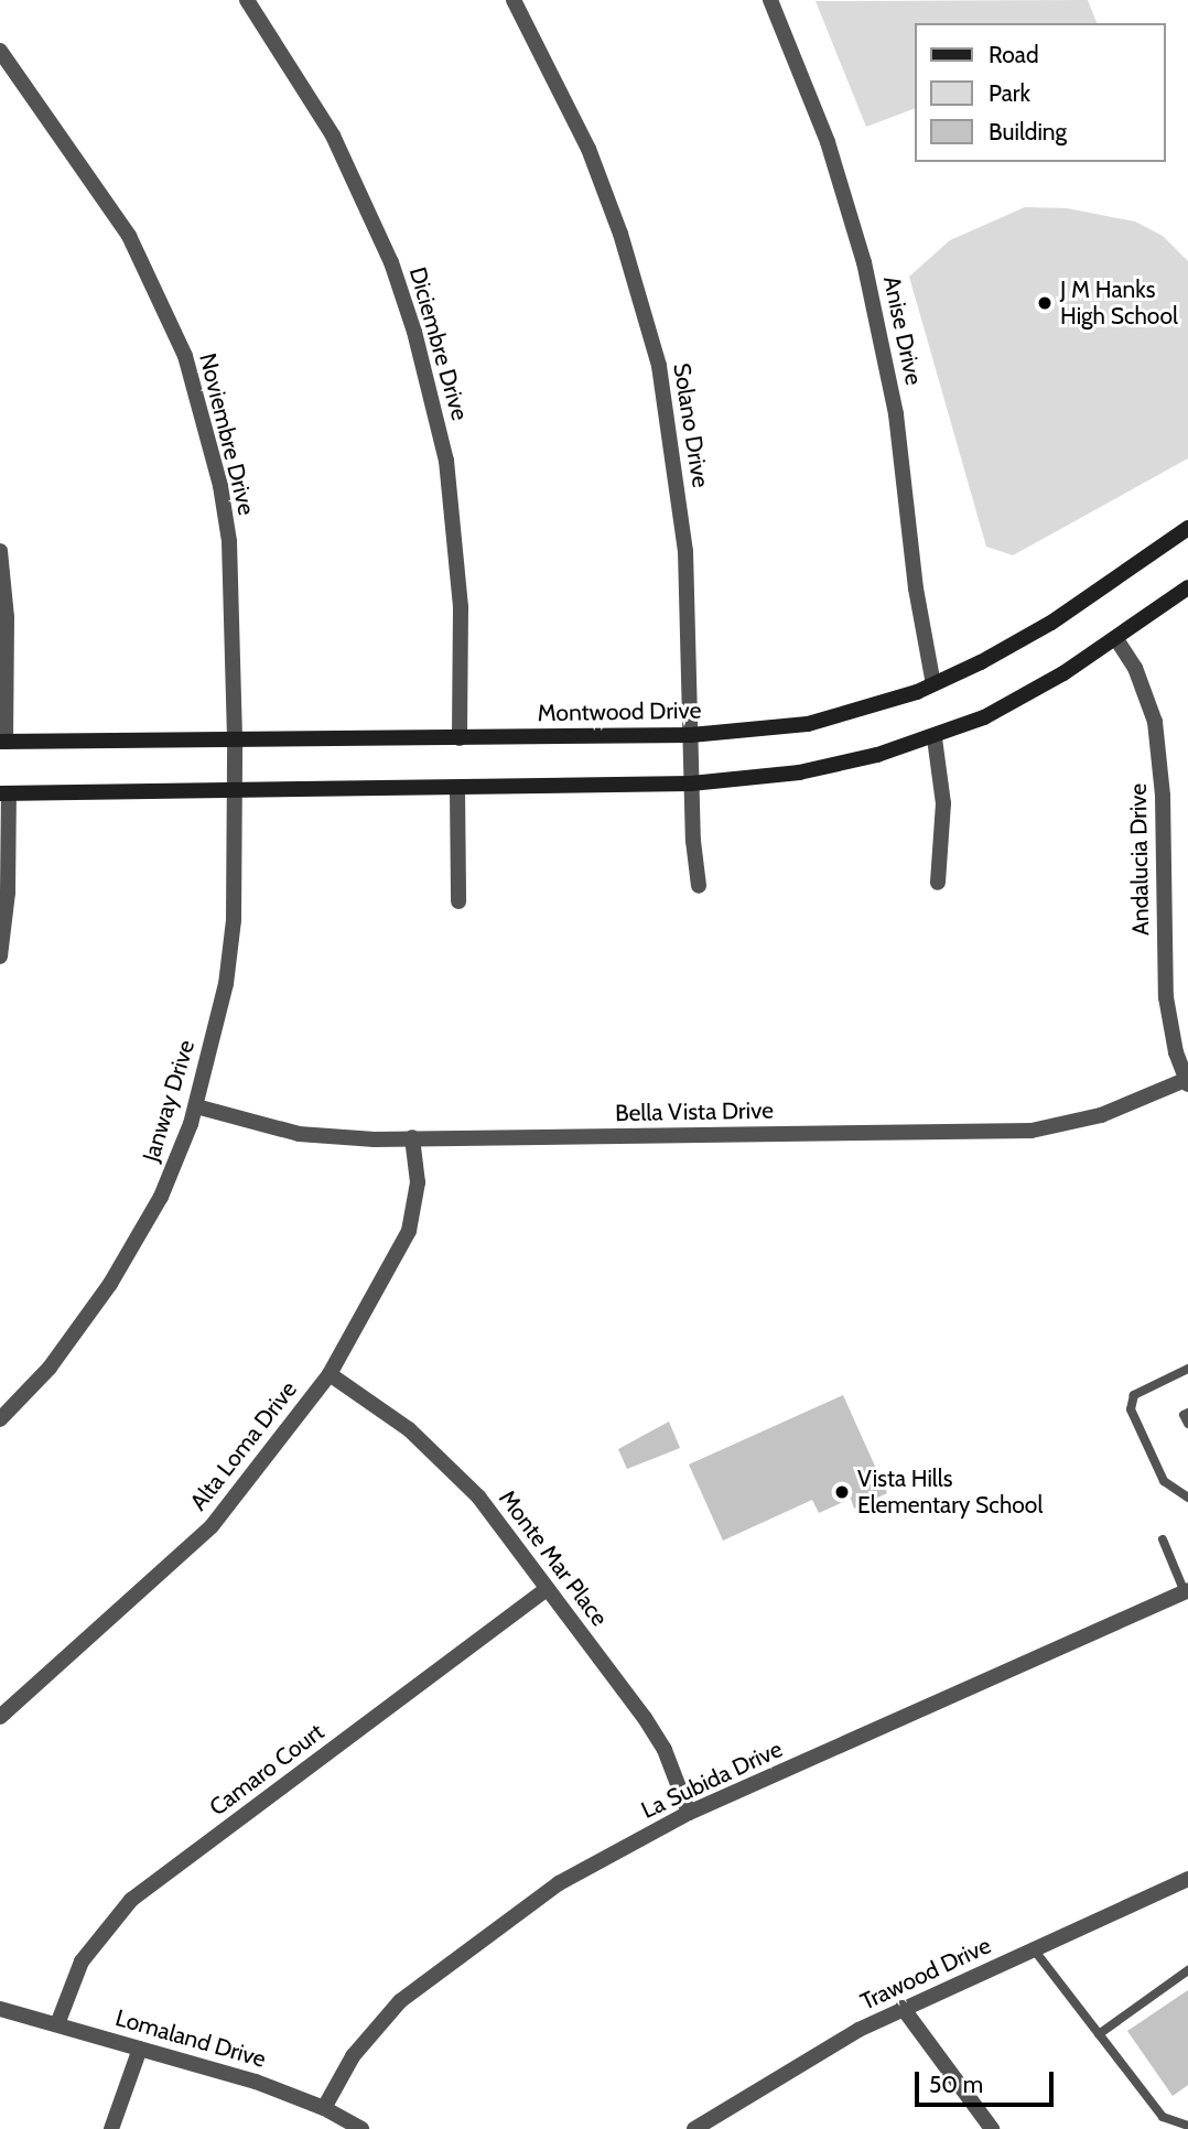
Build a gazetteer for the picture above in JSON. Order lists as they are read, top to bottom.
{
  "streets": {
    "main road": ["Montwood Drive"],
    "street": [
      "Anise Drive",
      "Diciembre Drive",
      "Solano Drive",
      "Noviembre Drive",
      "Andalucia Drive",
      "Janway Drive",
      "Bella Vista Drive",
      "Alta Loma Drive",
      "Monte Mar Place",
      "Camaro Court",
      "La Subida Drive",
      "Trawood Drive",
      "Lomaland Drive"
    ]
  },
  "crossings": [
    ["Anise Drive", "Montwood Drive"],
    ["Diciembre Drive", "Montwood Drive"],
    ["Solano Drive", "Montwood Drive"],
    ["Noviembre Drive", "Montwood Drive"],
    ["Noviembre Drive", "Janway Drive"],
    ["Montwood Drive", "Janway Drive"],
    ["Andalucia Drive", "Bella Vista Drive"],
    ["Janway Drive", "Bella Vista Drive"],
    ["Bella Vista Drive", "Alta Loma Drive"],
    ["Alta Loma Drive", "Monte Mar Place"],
    ["Monte Mar Place", "Camaro Court"],
    ["Monte Mar Place", "La Subida Drive"],
    ["Camaro Court", "Lomaland Drive"],
    ["La Subida Drive", "Lomaland Drive"]
  ],
  "places": ["J M Hanks High School", "Vista Hills Elementary School"],
  "legend": ["Road", "Park", "Building"],
  "scale_bar": "50 m"
}
